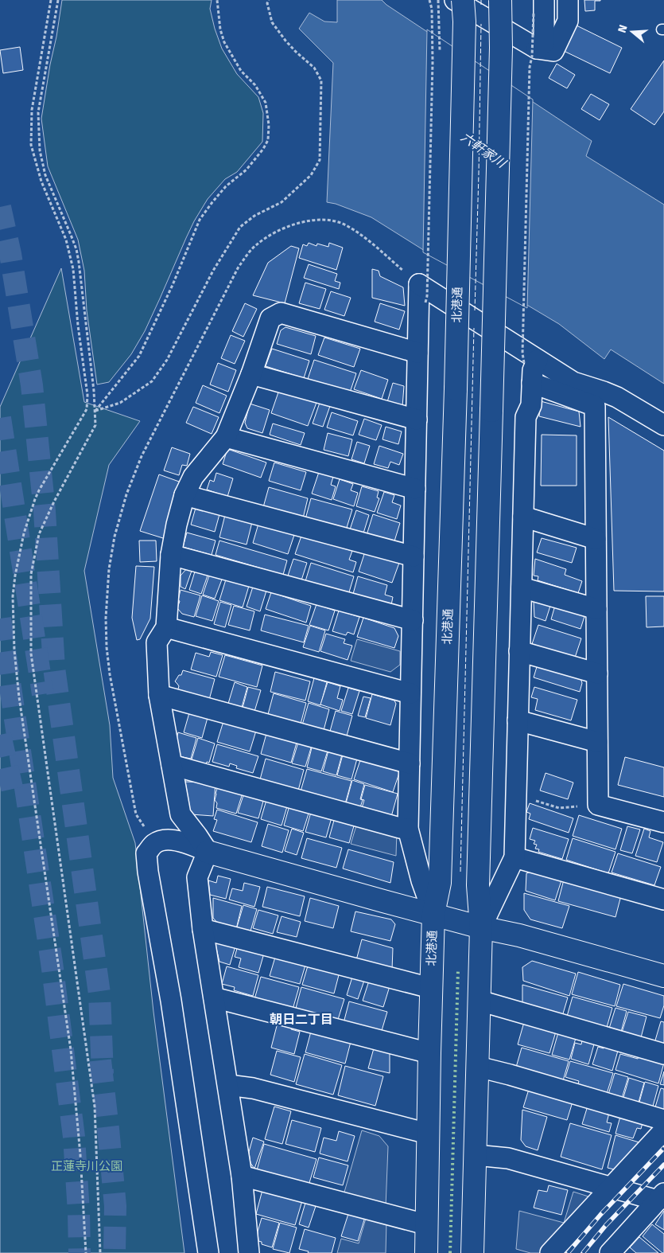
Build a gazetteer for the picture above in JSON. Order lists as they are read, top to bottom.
{
  "streets": {
    "main road": ["北港通"]
  },
  "districts": ["朝日二丁目"],
  "water": ["六軒家川"],
  "parks": ["正蓮寺川公園"],
  "north": "left"
}
